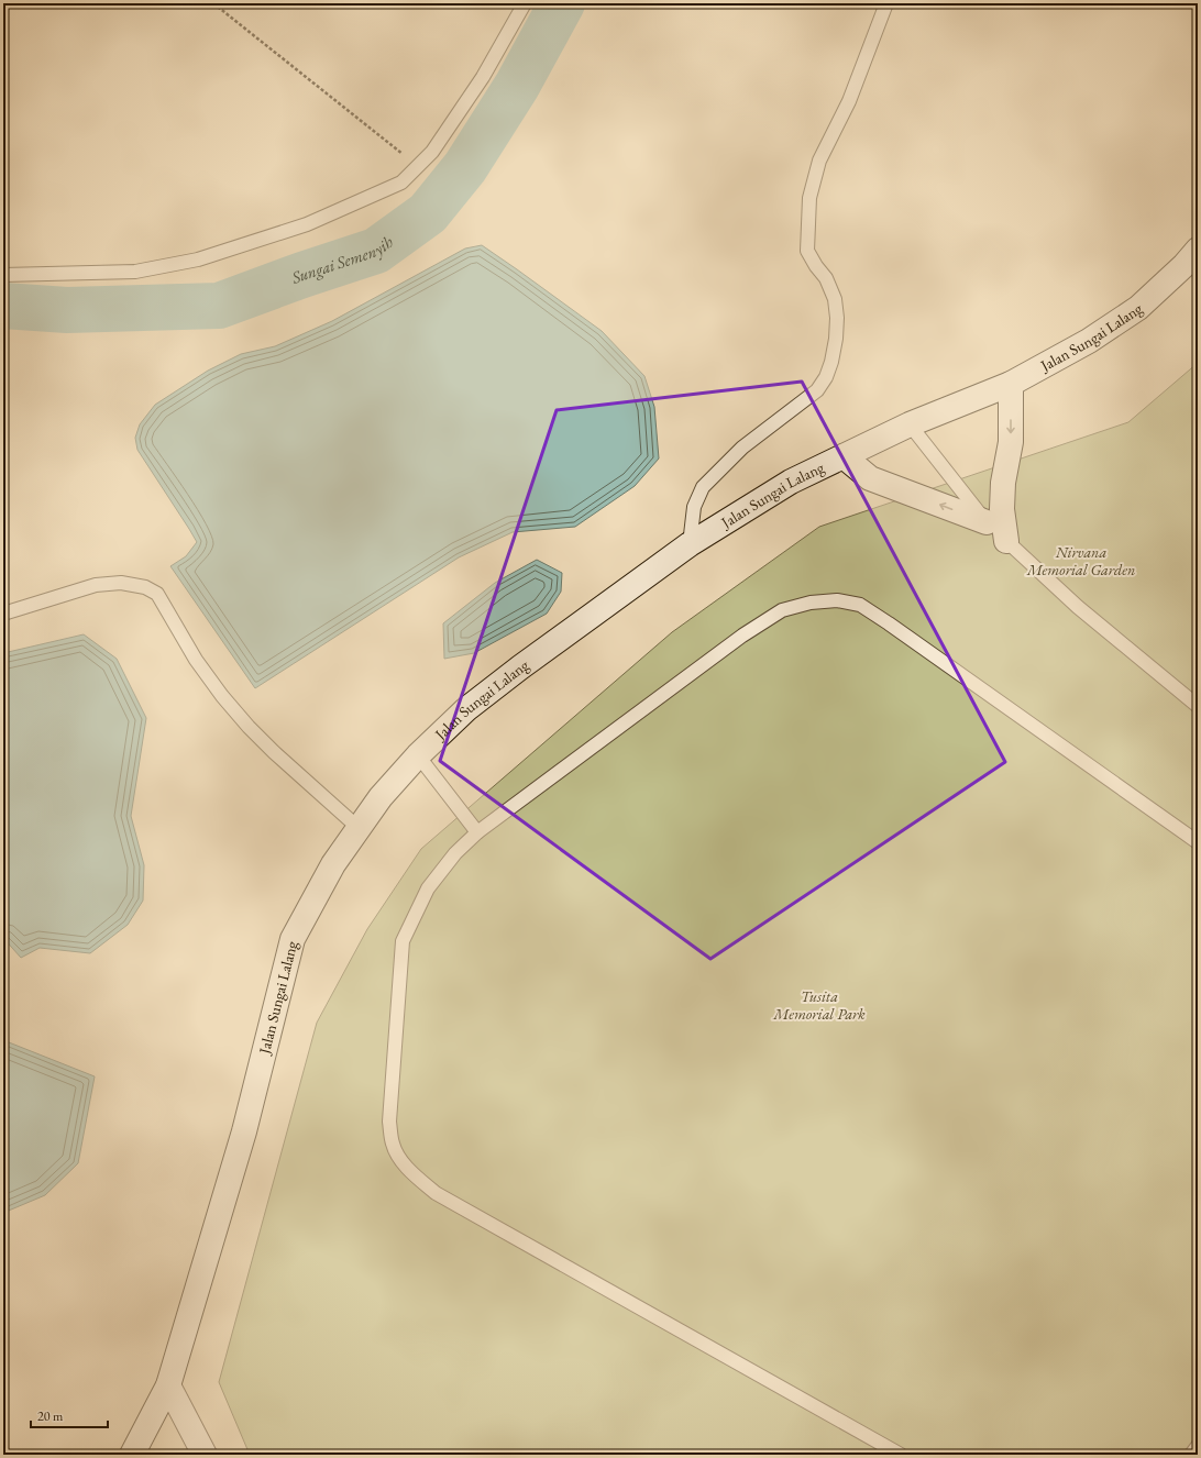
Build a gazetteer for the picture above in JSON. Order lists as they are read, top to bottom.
{
  "streets": {
    "street": ["Jalan Sungai Lalang"]
  },
  "water": ["Sungai Semenyih"],
  "parks": ["Nirvana Memorial Garden", "Tusita Memorial Park"],
  "scale_bar": "20 m"
}
